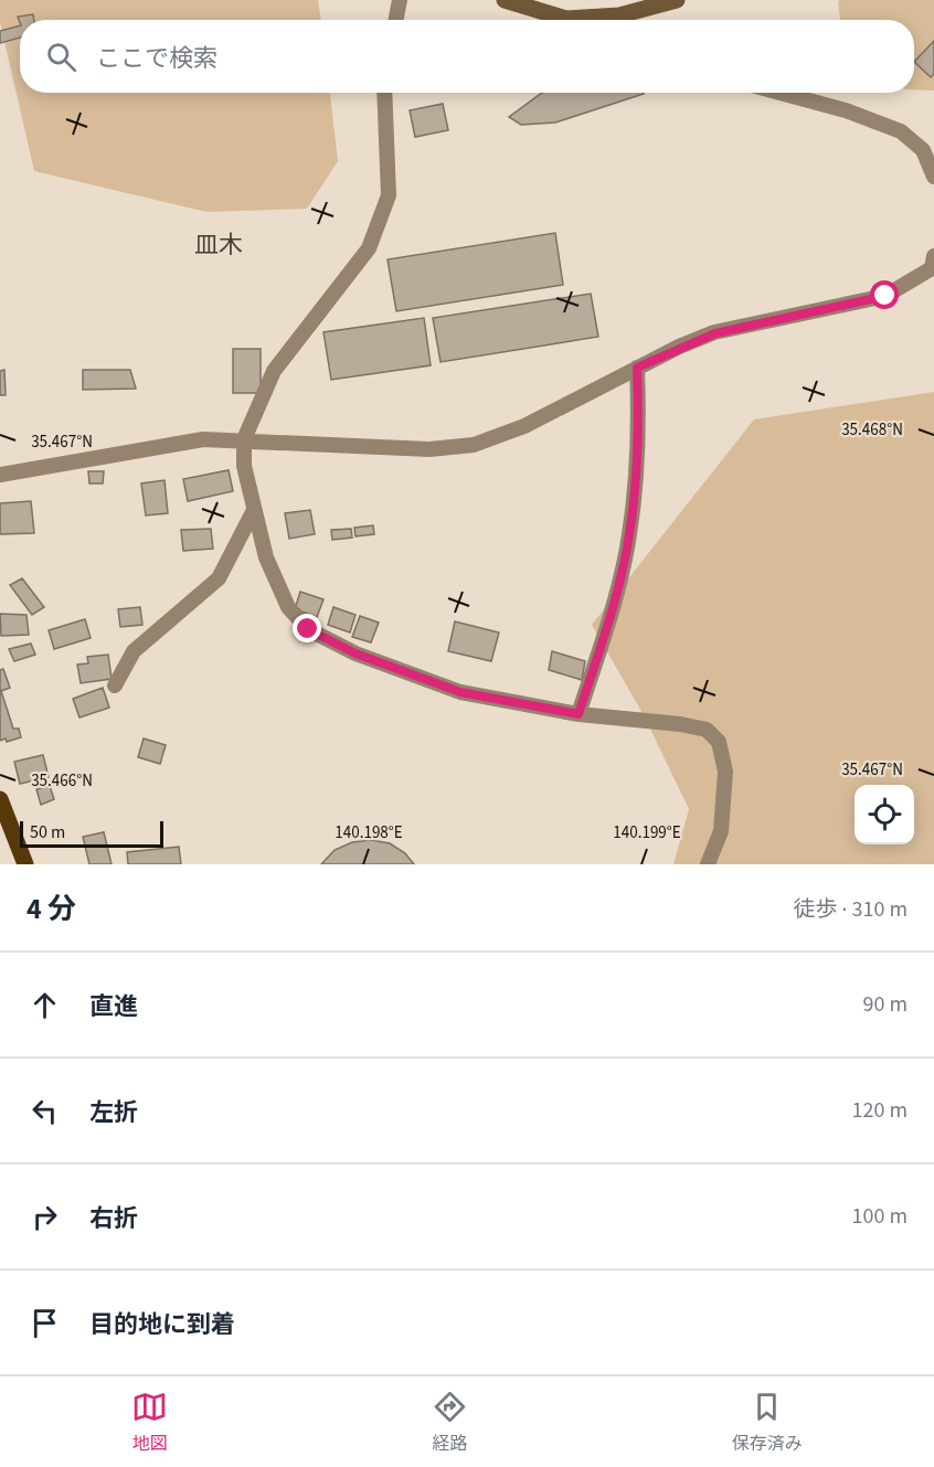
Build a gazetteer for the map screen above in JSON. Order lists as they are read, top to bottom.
{
  "districts": ["皿木"],
  "scale_bar": "50 m",
  "page": {
    "search": "ここで検索",
    "scale": "50 m",
    "heading": ["4 分", "徒歩 · 310 m"],
    "list": [
      ["直進", "90 m"],
      ["左折", "120 m"],
      ["右折", "100 m"],
      "目的地に到着"
    ],
    "nav": ["地図", "経路", "保存済み"]
  },
  "coordinates": [
    "35.468°N",
    "35.467°N",
    "35.466°N",
    "140.198°E",
    "140.199°E"
  ]
}
